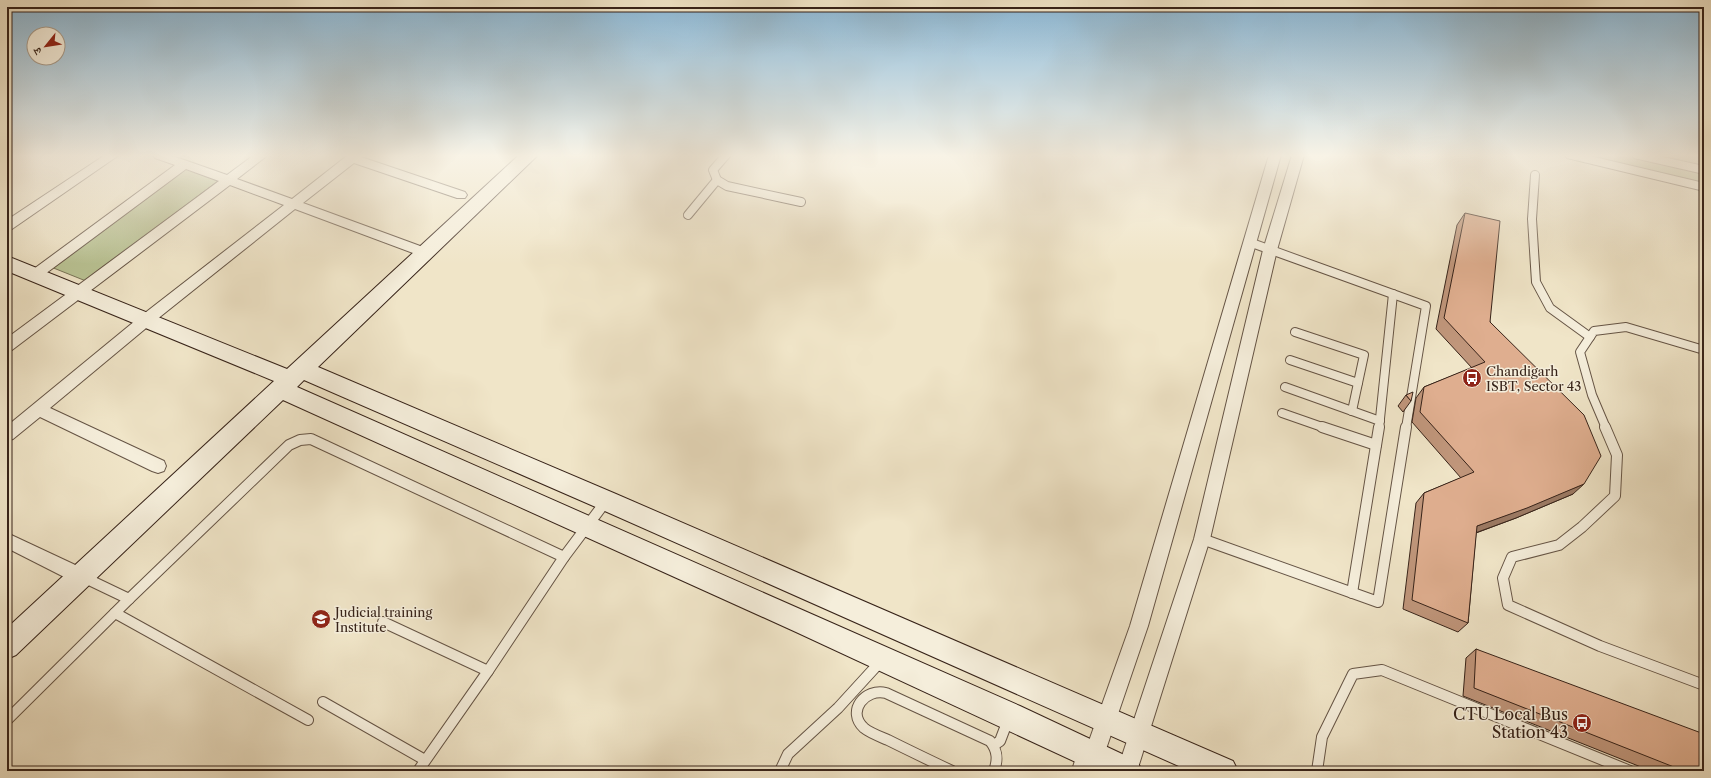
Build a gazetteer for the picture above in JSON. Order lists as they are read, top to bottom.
{
  "places": {
    "bus stop": ["Chandigarh ISBT, Sector 43", "CTU Local Bus Station 43"],
    "school or university": ["Judicial training Institute"]
  },
  "north": "bottom left"
}
